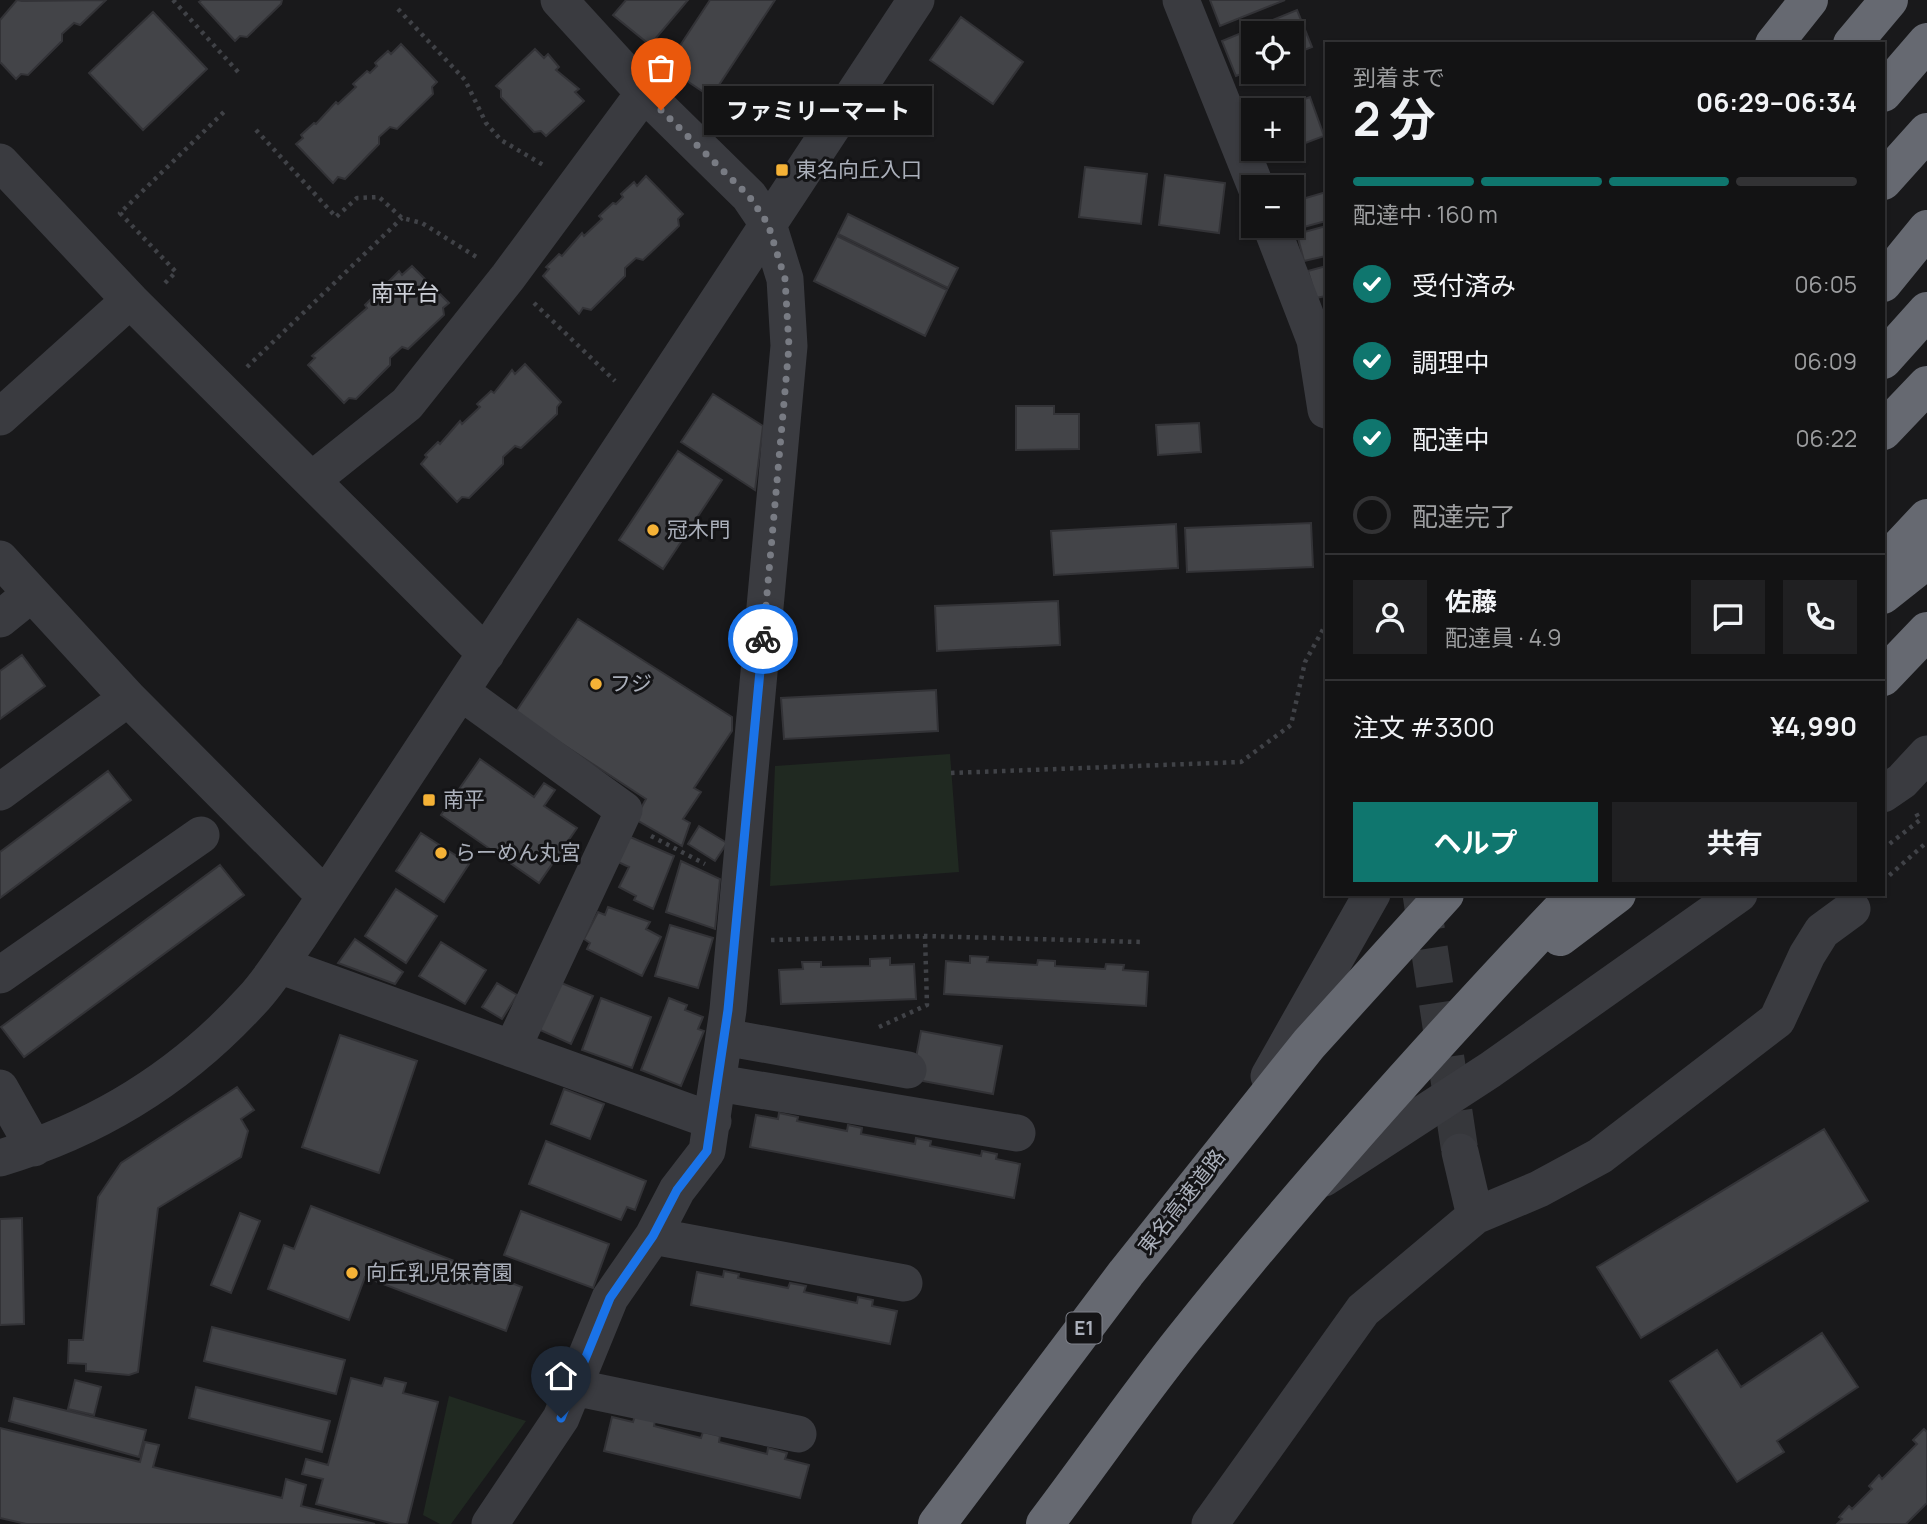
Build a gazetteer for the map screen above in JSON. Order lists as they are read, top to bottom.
{
  "streets": {
    "highway": ["東名高速道路", "E1"]
  },
  "districts": ["南平台"],
  "places": {
    "other": [
      "ファミリーマート",
      "冠木門",
      "フジ",
      "らーめん丸宮",
      "向丘乳児保育園"
    ],
    "transit": ["東名向丘入口", "南平"]
  },
  "page": {
    "map_buttons": ["+", "−"],
    "heading": ["2 分", "到着まで", "06:29–06:34"],
    "panel": [
      "佐藤",
      "配達員 · 4.9",
      "注文 #3300",
      "¥4,990"
    ],
    "bubble": "ファミリーマート",
    "bar": "配達中 · 160 m",
    "list": [
      ["受付済み", "06:05"],
      ["調理中", "06:09"],
      ["配達中", "06:22"],
      "配達完了"
    ],
    "buttons": ["ヘルプ", "共有"]
  }
}
